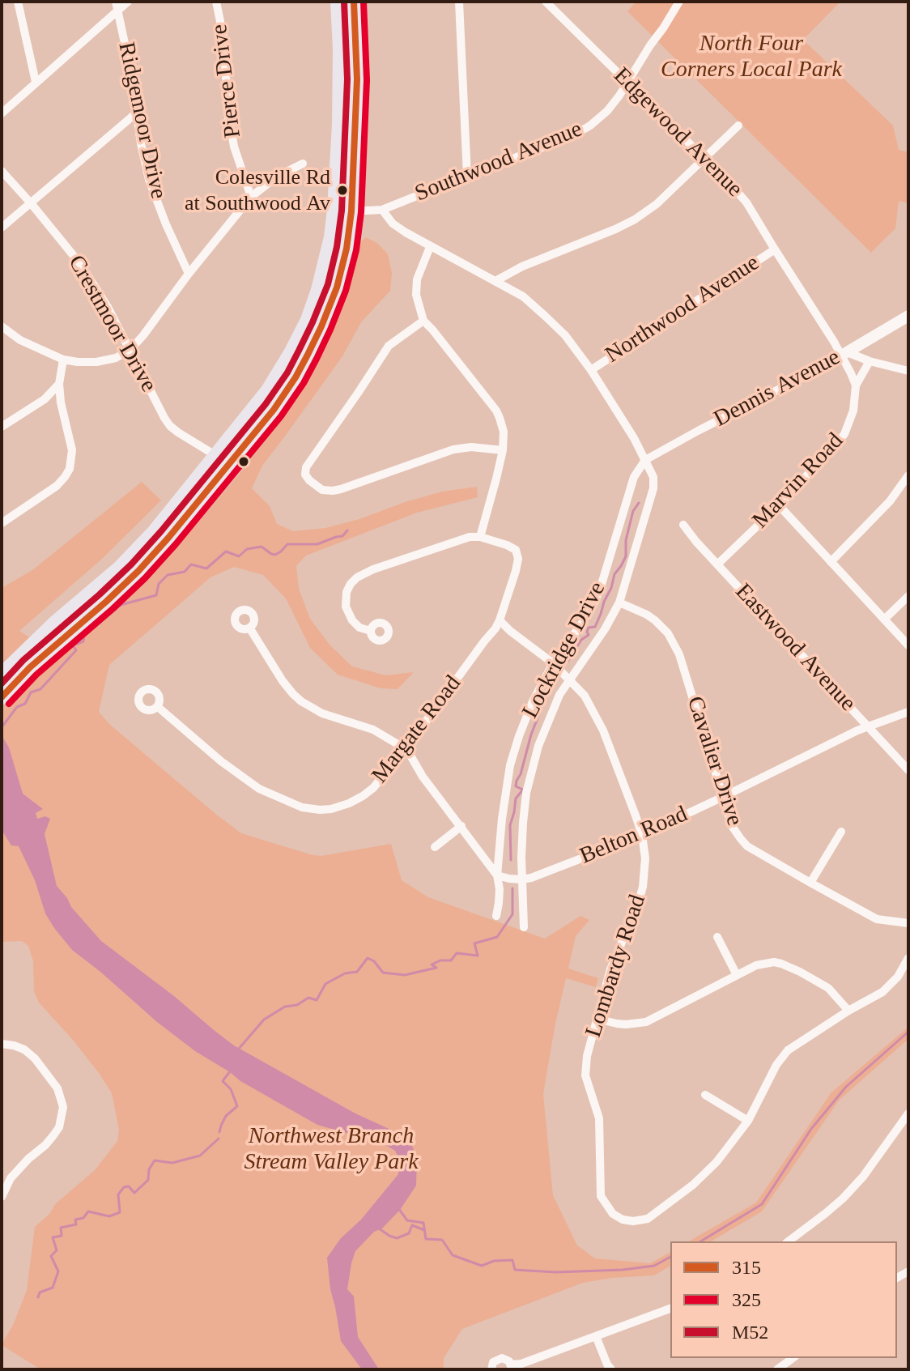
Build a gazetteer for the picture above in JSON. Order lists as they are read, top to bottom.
{
  "streets": {
    "street": [
      "Pierce Drive",
      "Ridgemoor Drive",
      "Edgewood Avenue",
      "Southwood Avenue",
      "Northwood Avenue",
      "Crestmoor Drive",
      "Dennis Avenue",
      "Marvin Road",
      "Eastwood Avenue",
      "Lockridge Drive",
      "Margate Road",
      "Cavalier Drive",
      "Belton Road",
      "Lombardy Road"
    ]
  },
  "crossings": [
    ["Edgewood Avenue", "Southwood Avenue"],
    ["Edgewood Avenue", "Northwood Avenue"],
    ["Edgewood Avenue", "Dennis Avenue"],
    ["Edgewood Avenue", "Marvin Road"],
    ["Dennis Avenue", "Lockridge Drive"],
    ["Marvin Road", "Eastwood Avenue"],
    ["Eastwood Avenue", "Belton Road"],
    ["Lockridge Drive", "Cavalier Drive"],
    ["Lockridge Drive", "Belton Road"],
    ["Lockridge Drive", "Lombardy Road"],
    ["Margate Road", "Lombardy Road"],
    ["Cavalier Drive", "Belton Road"],
    ["Belton Road", "Lombardy Road"]
  ],
  "parks": ["North Four Corners Local Park", "Northwest Branch Stream Valley Park"],
  "places": ["Colesville Rd at Southwood Av"],
  "lines": ["transit line 315", "transit line 325", "transit line M52"],
  "legend": ["315", "325", "M52"]
}
